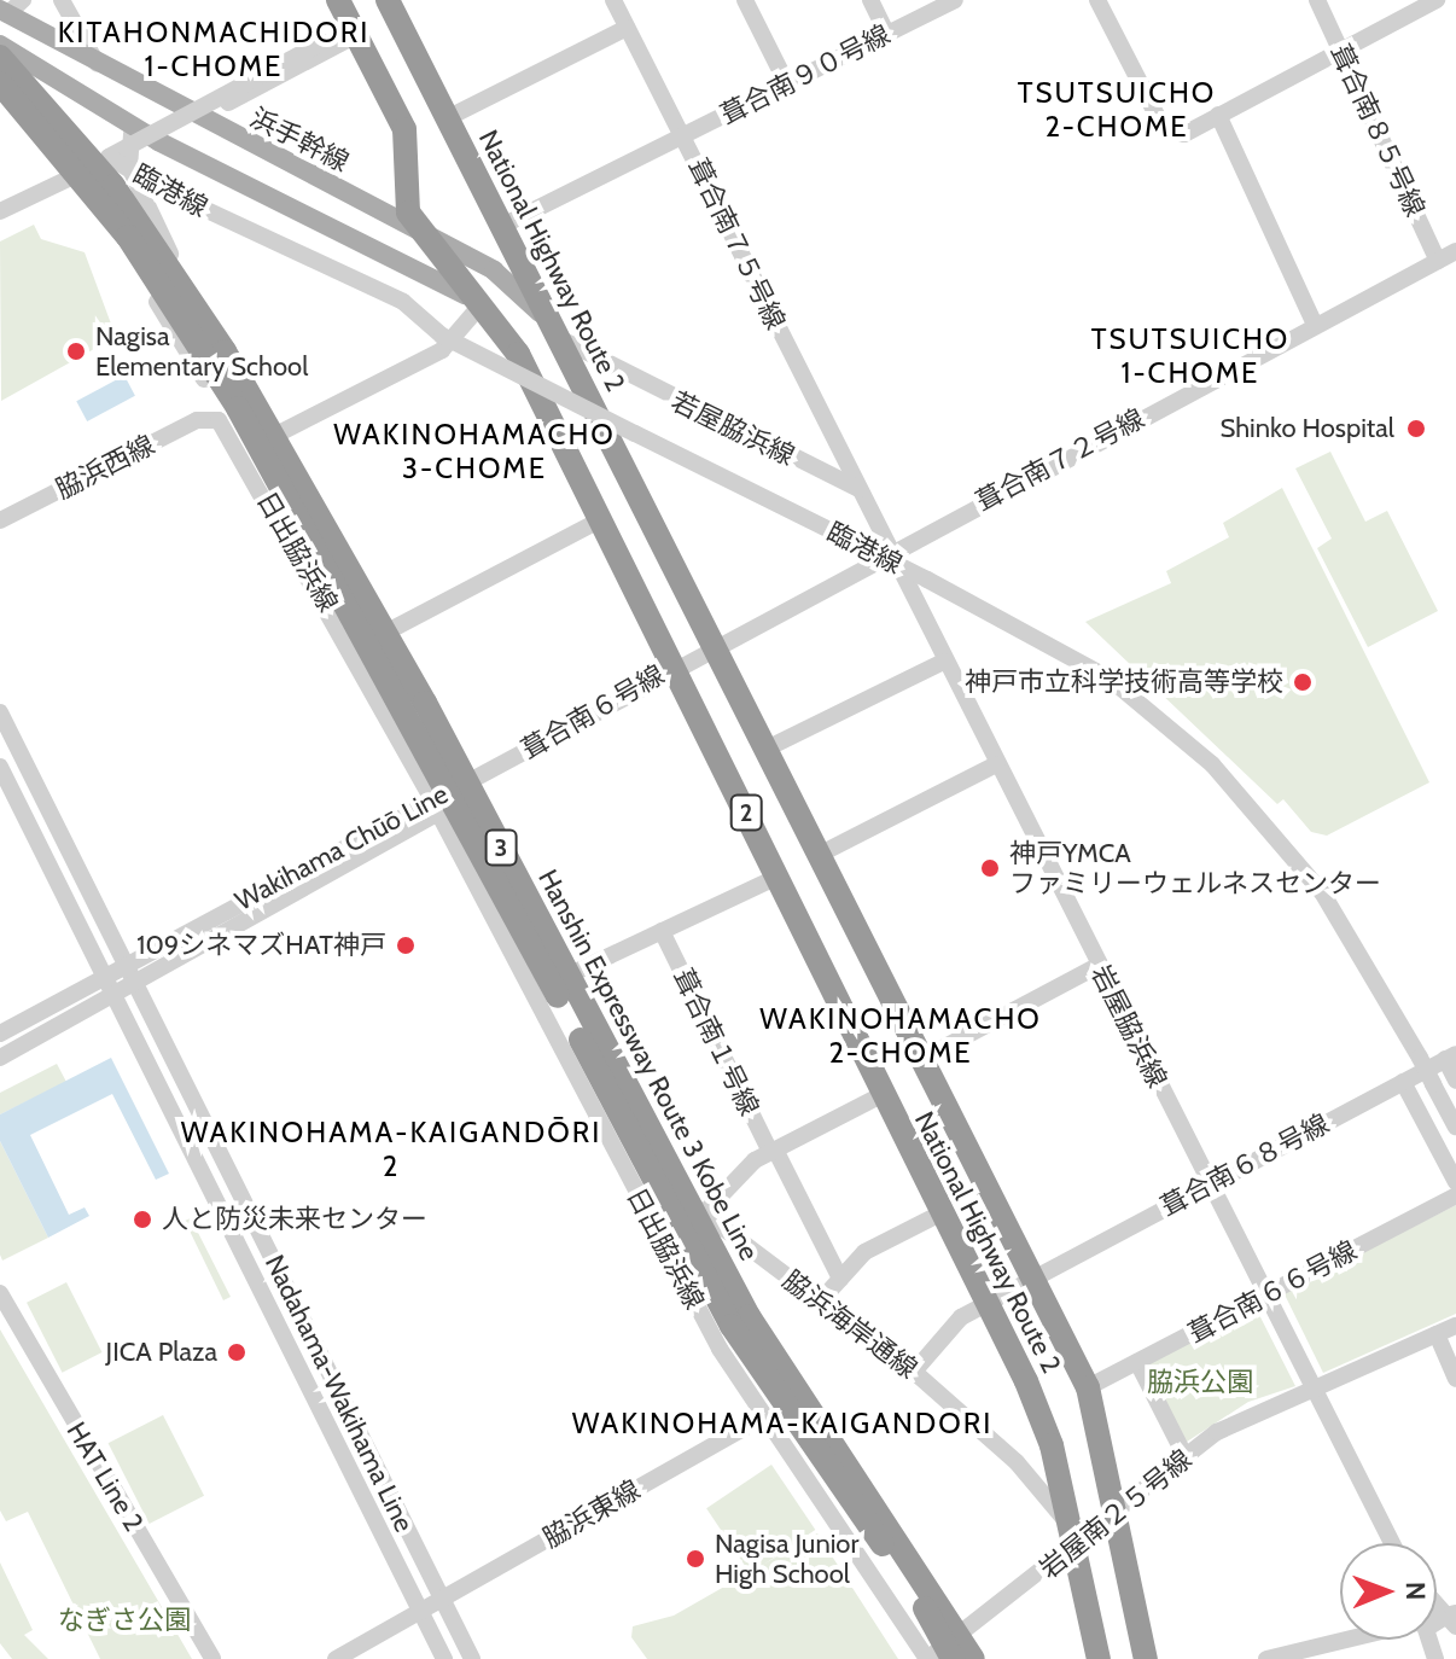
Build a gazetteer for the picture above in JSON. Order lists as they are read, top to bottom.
{
  "streets": {
    "highway": [
      "National Highway Route 2",
      "2",
      "3",
      "Hanshin Expressway Route 3 Kobe Line"
    ],
    "main road": ["浜手幹線"],
    "street": [
      "葺合南９０号線",
      "葺合南８５号線",
      "臨港線",
      "葺合南７５号線",
      "若屋脇浜線",
      "葺合南７２号線",
      "脇浜西線",
      "日出脇浜線",
      "葺合南６号線",
      "Wakihama Chūō Line",
      "岩屋脇浜線",
      "葺合南１号線",
      "葺合南６８号線",
      "葺合南６６号線",
      "脇浜海岸通線",
      "Nadahama-Wakihama Line",
      "HAT Line 2",
      "脇浜東線",
      "岩屋南２５号線"
    ]
  },
  "crossings": [
    ["葺合南９０号線", "葺合南７５号線"],
    ["葺合南９０号線", "National Highway Route 2"],
    ["葺合南８５号線", "葺合南７２号線"],
    ["浜手幹線", "National Highway Route 2"],
    ["浜手幹線", "若屋脇浜線"],
    ["葺合南７５号線", "若屋脇浜線"],
    ["葺合南７５号線", "岩屋脇浜線"],
    ["National Highway Route 2", "若屋脇浜線"],
    ["National Highway Route 2", "葺合南７２号線"],
    ["National Highway Route 2", "葺合南６号線"],
    ["National Highway Route 2", "葺合南６８号線"],
    ["National Highway Route 2", "葺合南６６号線"],
    ["National Highway Route 2", "脇浜海岸通線"],
    ["National Highway Route 2", "岩屋南２５号線"],
    ["若屋脇浜線", "岩屋脇浜線"],
    ["葺合南７２号線", "葺合南６号線"],
    ["葺合南７２号線", "岩屋脇浜線"],
    ["脇浜西線", "日出脇浜線"],
    ["日出脇浜線", "Wakihama Chūō Line"],
    ["日出脇浜線", "脇浜東線"],
    ["日出脇浜線", "岩屋南２５号線"],
    ["葺合南６号線", "Wakihama Chūō Line"],
    ["葺合南６号線", "脇浜海岸通線"],
    ["Wakihama Chūō Line", "脇浜海岸通線"],
    ["Wakihama Chūō Line", "Nadahama-Wakihama Line"],
    ["岩屋脇浜線", "葺合南６８号線"],
    ["岩屋脇浜線", "葺合南６６号線"],
    ["岩屋脇浜線", "岩屋南２５号線"],
    ["葺合南６８号線", "脇浜海岸通線"],
    ["脇浜海岸通線", "岩屋南２５号線"],
    ["Nadahama-Wakihama Line", "脇浜東線"]
  ],
  "districts": [
    "KITAHONMACHIDORI 1-CHOME",
    "TSUTSUICHO 2-CHOME",
    "TSUTSUICHO 1-CHOME",
    "WAKINOHAMACHO 3-CHOME",
    "WAKINOHAMACHO 2-CHOME",
    "WAKINOHAMA-KAIGANDŌRI 2",
    "WAKINOHAMA-KAIGANDORI"
  ],
  "parks": ["脇浜公園", "なぎさ公園"],
  "places": [
    "Nagisa Elementary School",
    "Shinko Hospital",
    "神戸市立科学技術高等学校",
    "神戸YMCA ファミリーウェルネスセンター",
    "109シネマズHAT神戸",
    "人と防災未来センター",
    "JICA Plaza",
    "Nagisa Junior High School"
  ],
  "north": "right"
}
